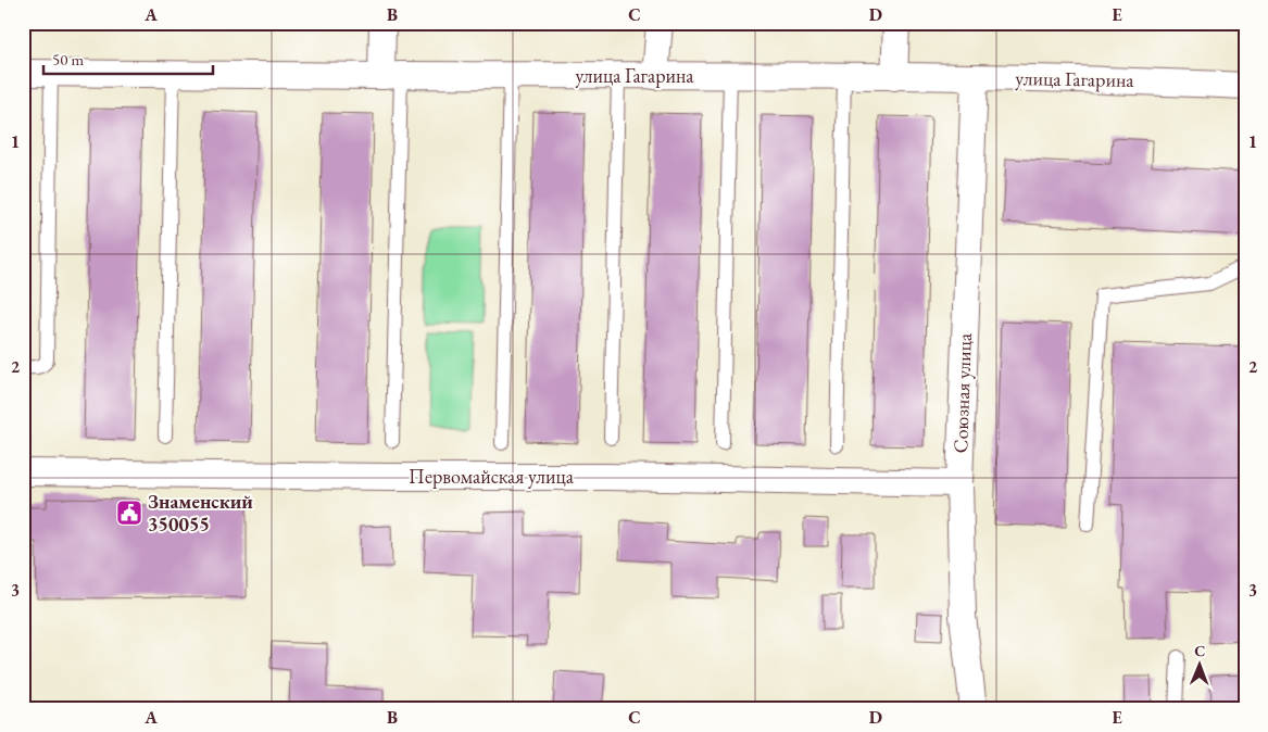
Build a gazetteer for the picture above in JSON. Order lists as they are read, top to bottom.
{
  "streets": {
    "street": ["улица Гагарина", "Союзная улица", "Первомайская улица"]
  },
  "crossings": [
    ["улица Гагарина", "Союзная улица"],
    ["Союзная улица", "Первомайская улица"]
  ],
  "places": {
    "public building": ["Знаменский 350055"]
  },
  "scale_bar": "50 m",
  "north": "top",
  "grid": {
    "columns": [
      "A",
      "B",
      "C",
      "D",
      "E"
    ],
    "rows": ["1", "2", "3"]
  }
}
